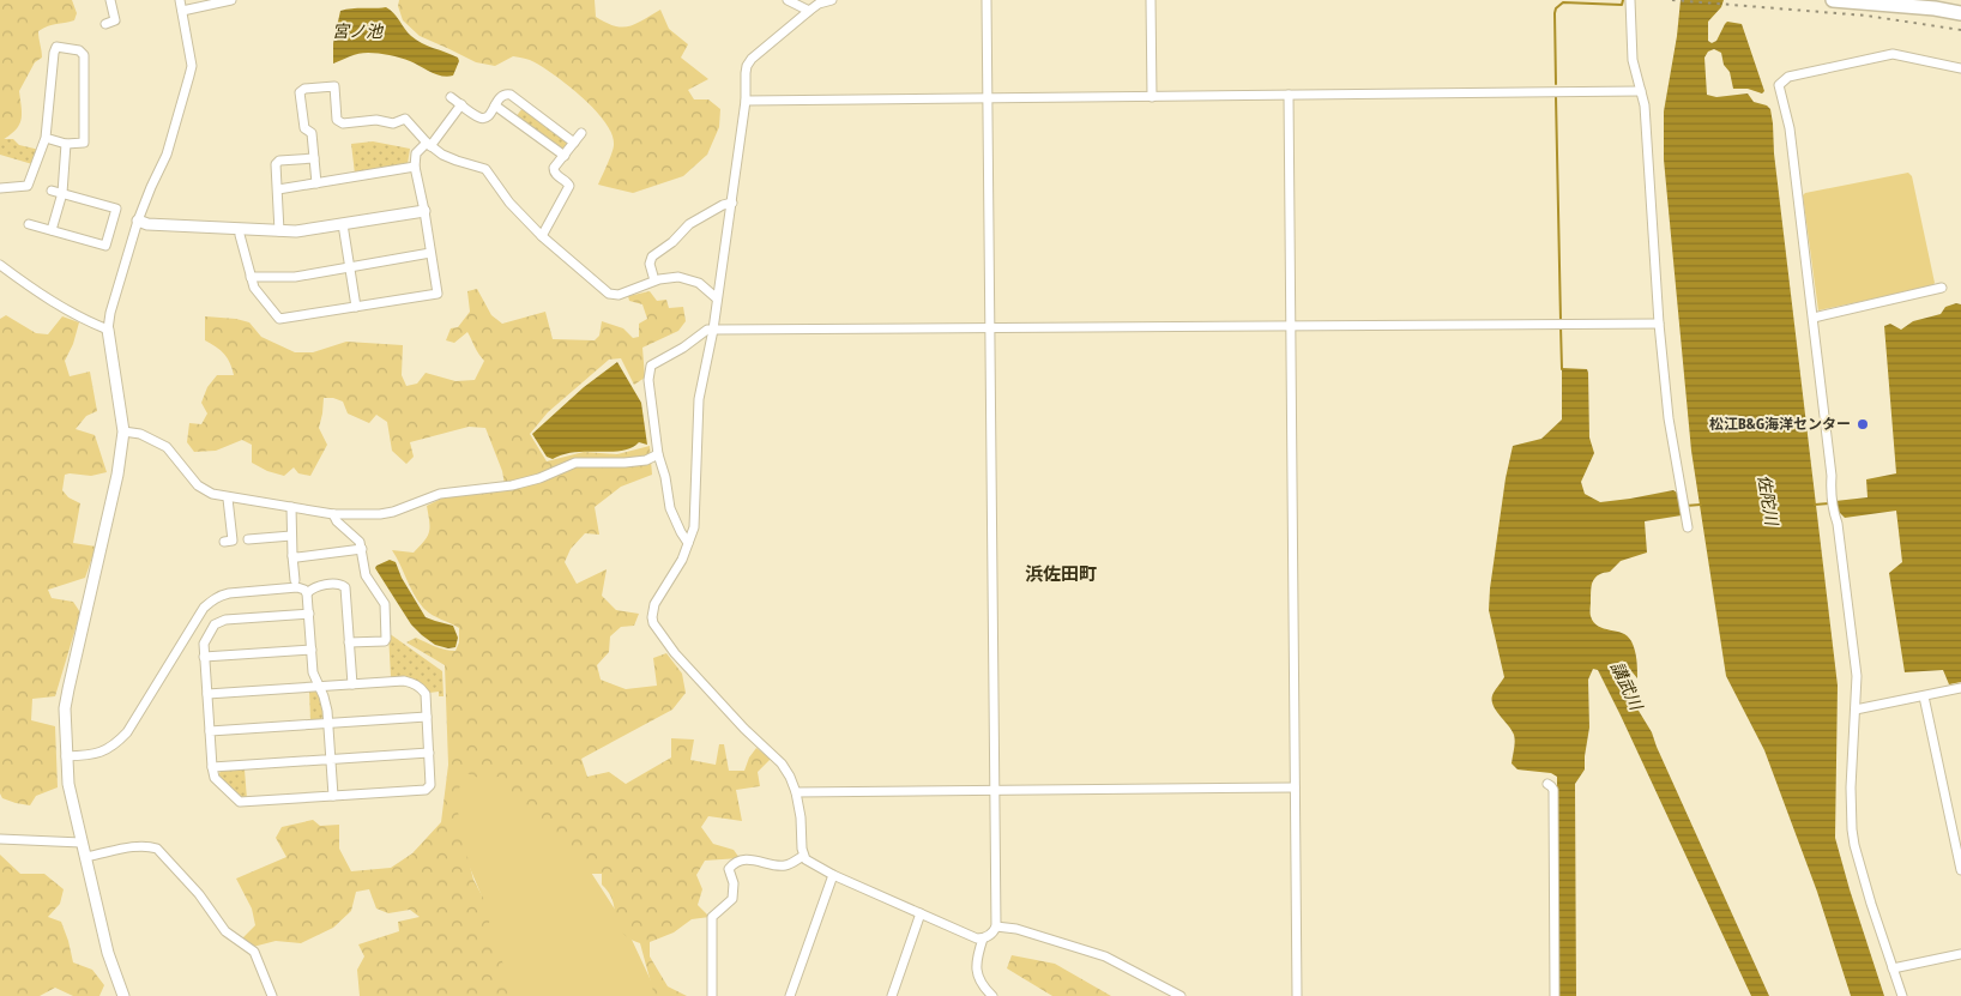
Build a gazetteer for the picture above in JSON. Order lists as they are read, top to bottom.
{
  "districts": ["浜佐田町"],
  "water": ["宮ノ池", "佐陀川", "講武川"],
  "places": ["松江B&G海洋センター"]
}
